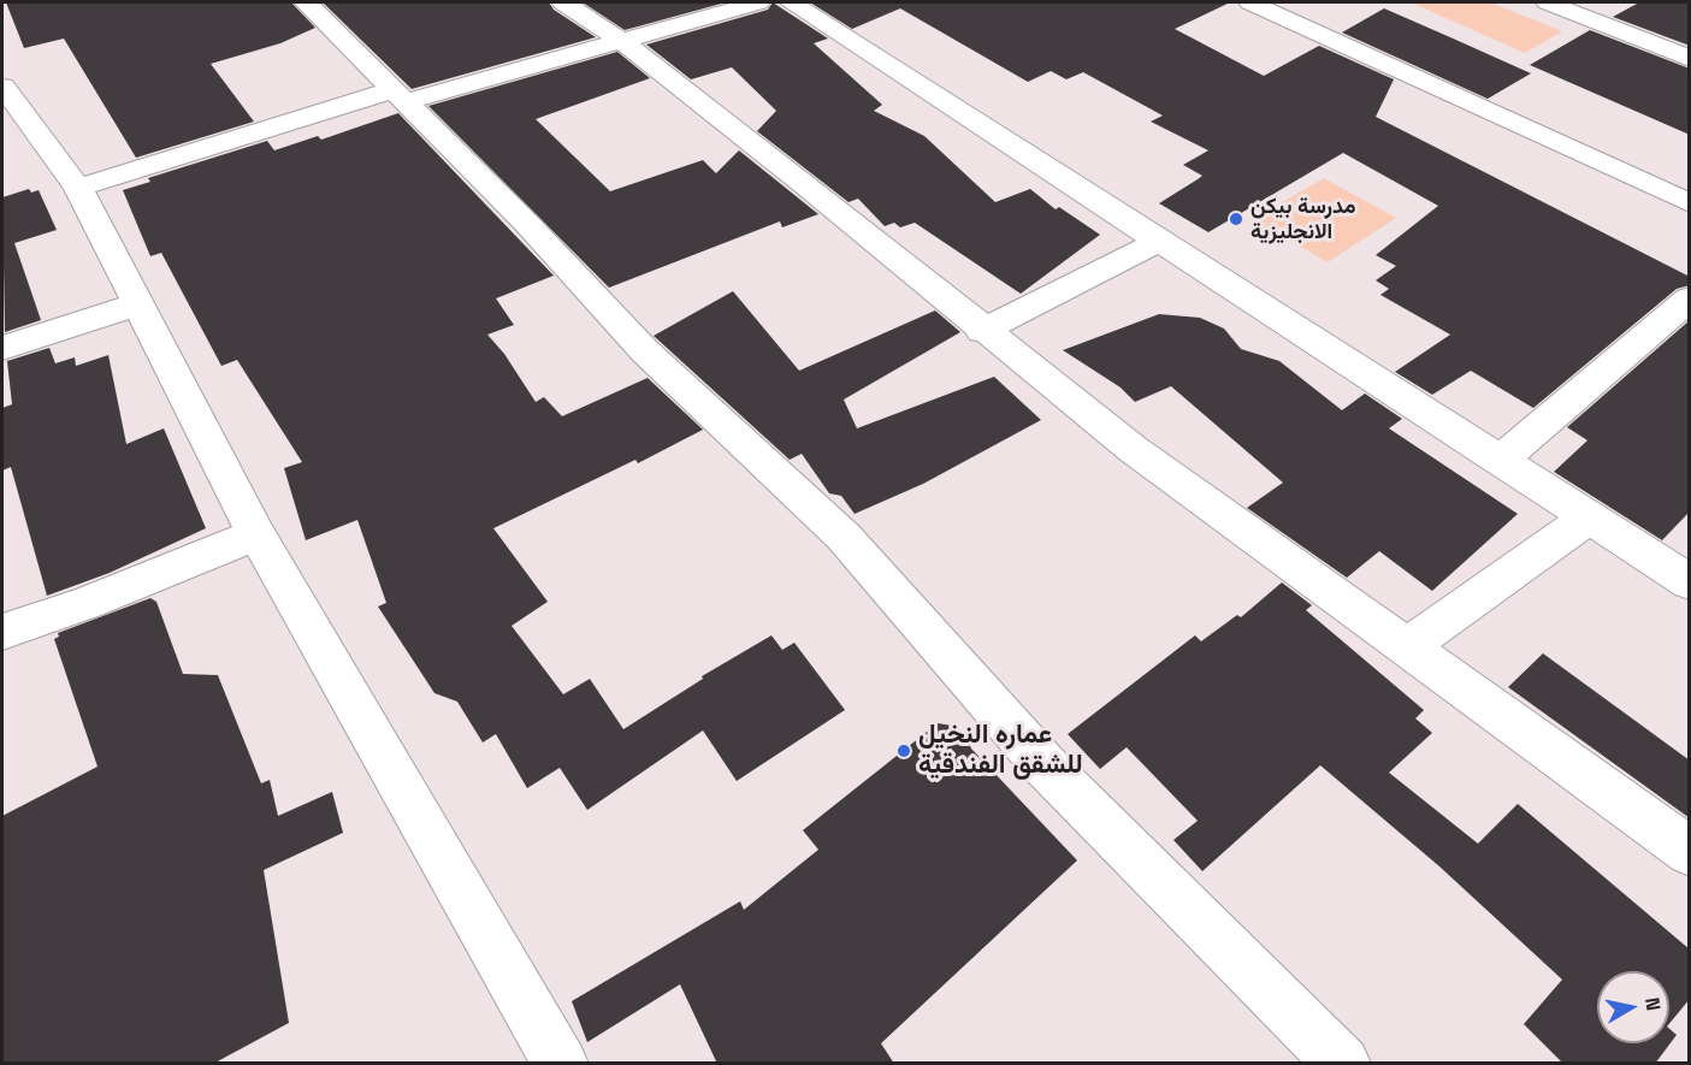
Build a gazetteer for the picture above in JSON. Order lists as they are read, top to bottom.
{
  "places": ["مدرسة بيكن الانجليزية", "عماره النخيل للشقق الفندقية"],
  "north": "right"
}
